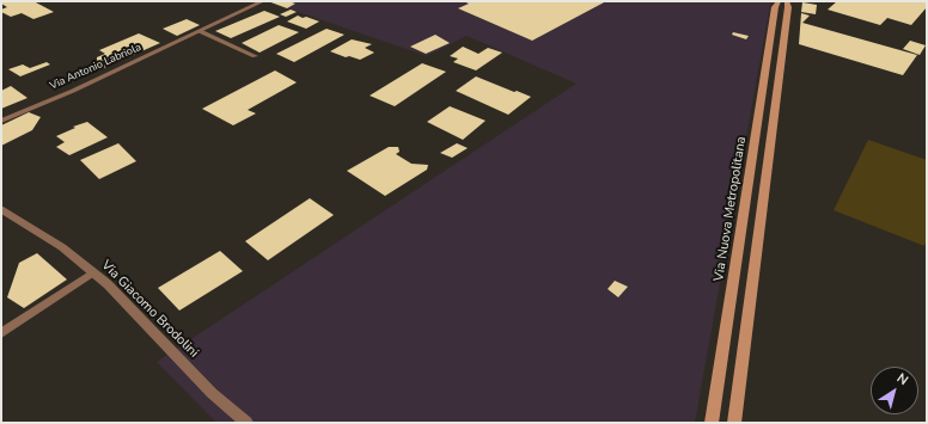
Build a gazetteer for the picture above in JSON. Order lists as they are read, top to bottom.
{
  "streets": {
    "street": ["Via Antonio Labriola", "Via Nuova Metropolitana", "Via Giacomo Brodolini"]
  },
  "north": "top right"
}
